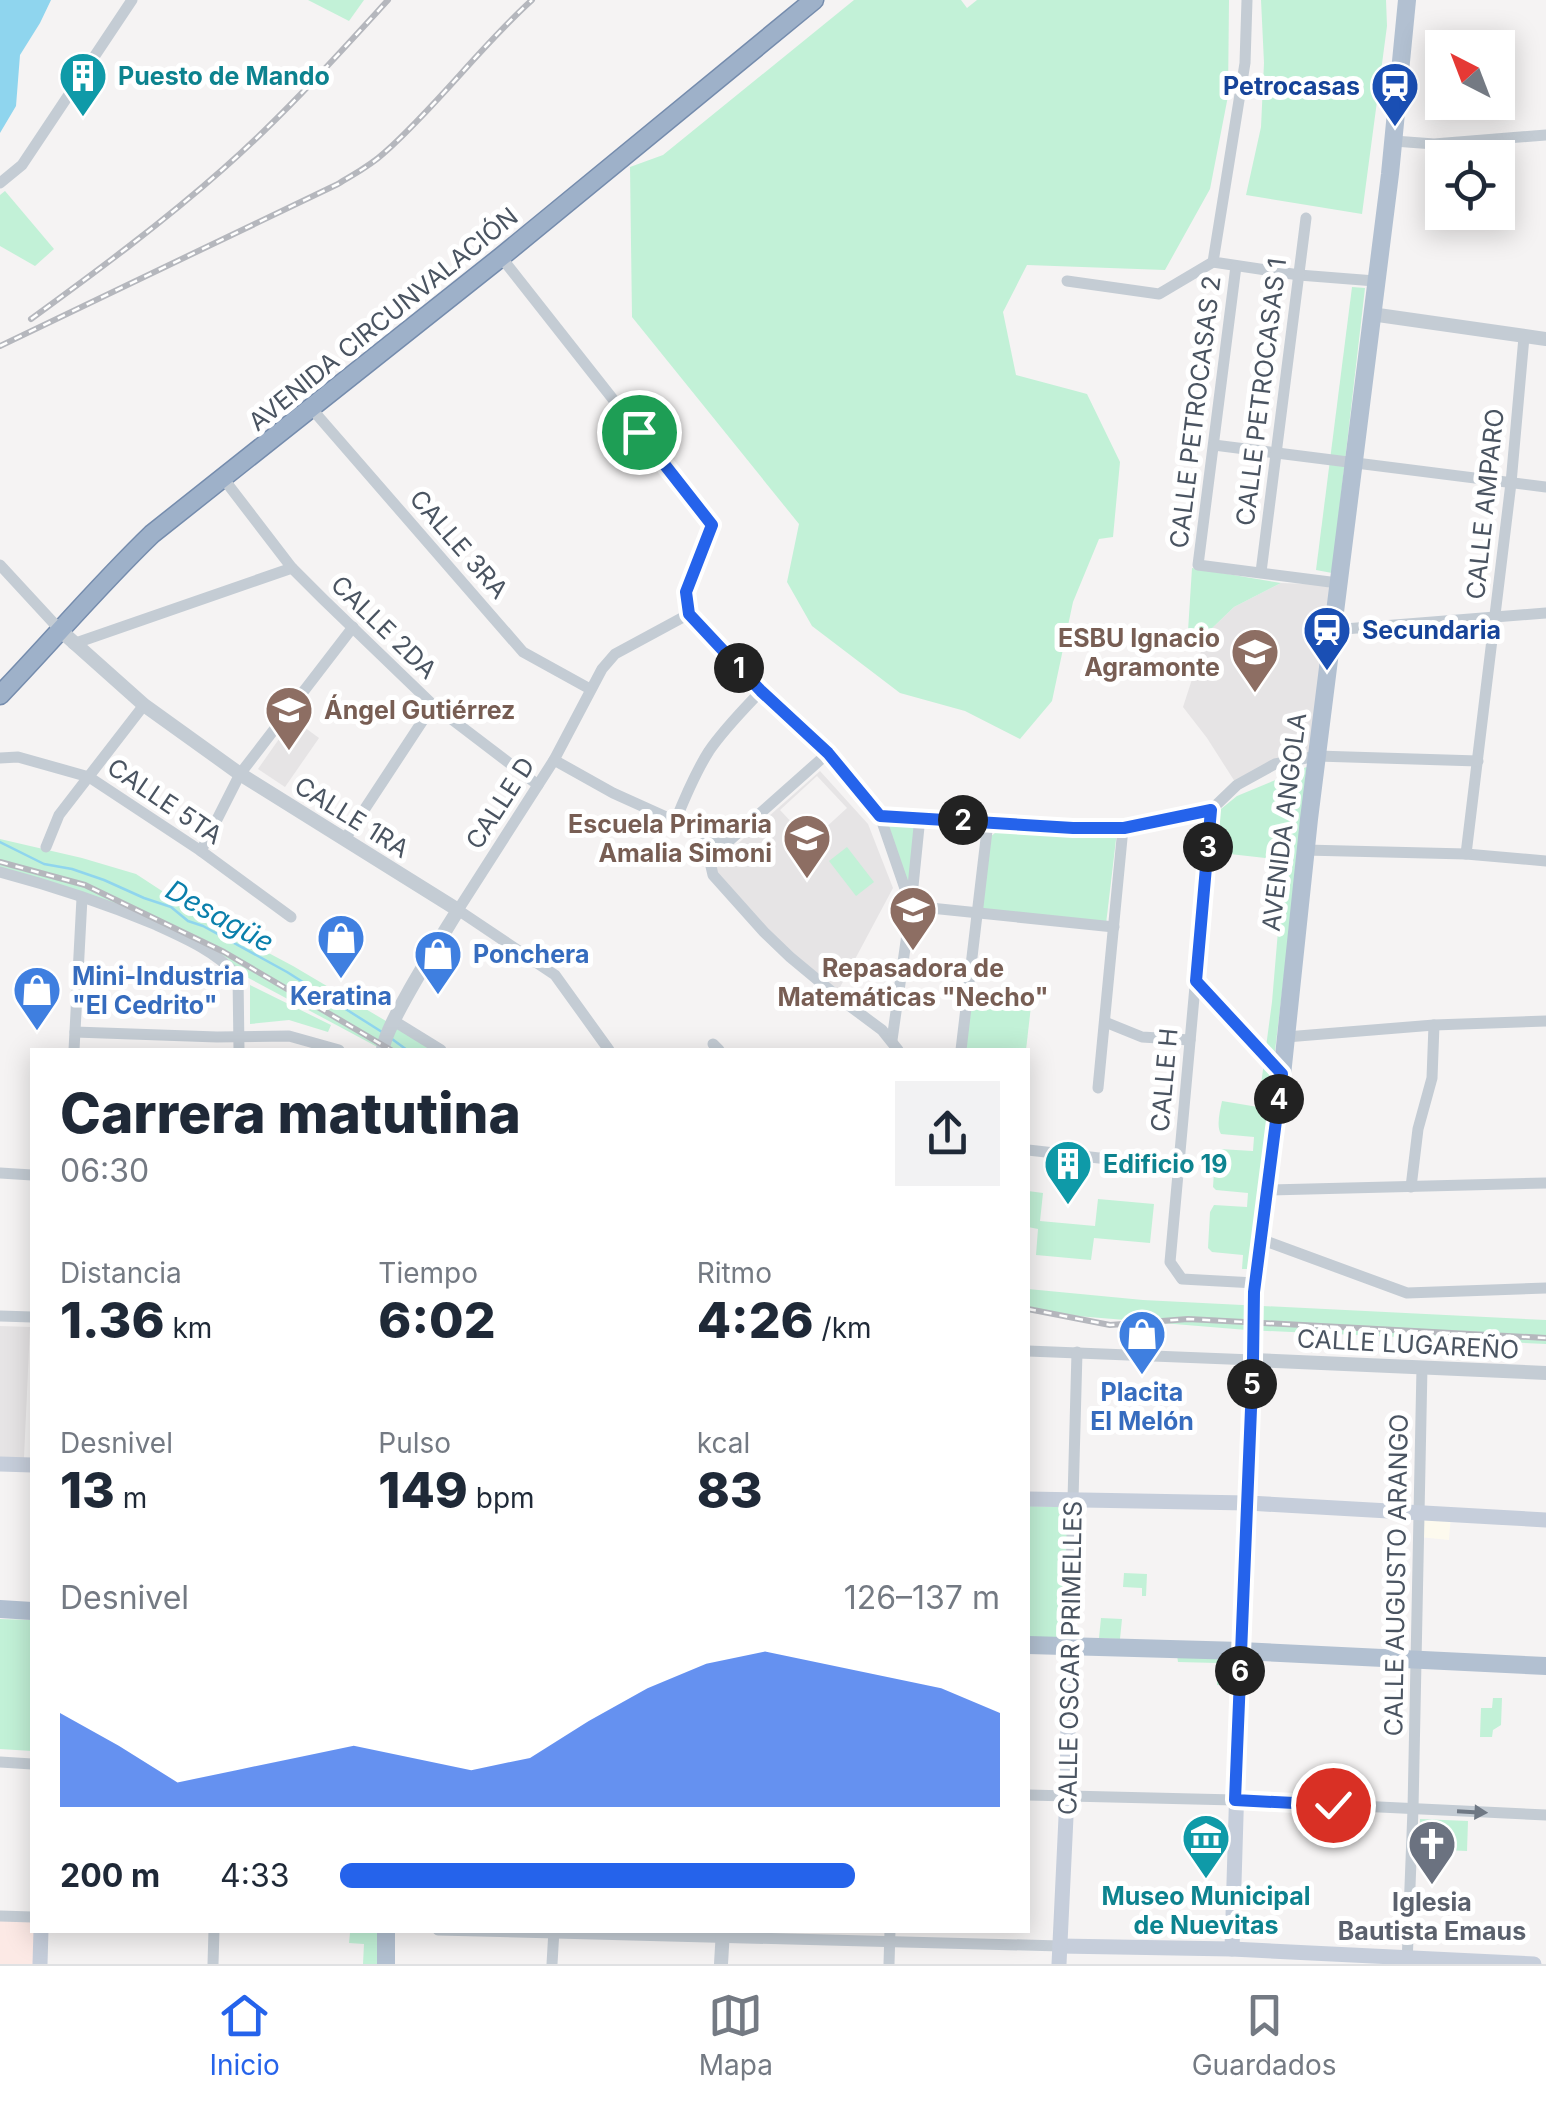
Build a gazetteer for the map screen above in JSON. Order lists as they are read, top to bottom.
{
  "streets": {
    "highway": ["AVENIDA CIRCUNVALACIÓN"],
    "main road": ["AVENIDA ANGOLA", "CALLE OSCAR PRIMELLES"],
    "street": [
      "CALLE PETROCASAS 1",
      "CALLE PETROCASAS 2",
      "CALLE AMPARO",
      "CALLE 3RA",
      "CALLE 2DA",
      "CALLE 5TA",
      "CALLE D",
      "CALLE 1RA",
      "CALLE H",
      "CALLE LUGAREÑO",
      "CALLE AUGUSTO ARANGO"
    ]
  },
  "crossings": [
    ["AVENIDA CIRCUNVALACIÓN", "CALLE 3RA"],
    ["AVENIDA CIRCUNVALACIÓN", "CALLE 2DA"],
    ["AVENIDA CIRCUNVALACIÓN", "CALLE 1RA"],
    ["CALLE PETROCASAS 1", "CALLE PETROCASAS 2"],
    ["CALLE 3RA", "CALLE D"],
    ["CALLE 2DA", "CALLE D"],
    ["CALLE D", "CALLE 1RA"],
    ["AVENIDA ANGOLA", "CALLE H"],
    ["AVENIDA ANGOLA", "CALLE LUGAREÑO"],
    ["CALLE LUGAREÑO", "CALLE AUGUSTO ARANGO"],
    ["CALLE LUGAREÑO", "CALLE OSCAR PRIMELLES"]
  ],
  "water": ["Desagüe"],
  "places": {
    "building": ["Puesto de Mando", "Edificio 19"],
    "station": ["Petrocasas", "Secundaria"],
    "school or university": [
      "ESBU Ignacio Agramonte",
      "Ángel Gutiérrez",
      "Escuela Primaria Amalia Simoni",
      "Repasadora de Matemáticas \"Necho\""
    ],
    "shop": [
      "Keratina",
      "Ponchera",
      "Mini-Industria \"El Cedrito\"",
      "Placita El Melón"
    ],
    "museum": ["Museo Municipal de Nuevitas"],
    "church": ["Iglesia Bautista Emaus"]
  },
  "north": "top left",
  "page": {
    "pins": [
      "1",
      "2",
      "3",
      "4",
      "5",
      "6"
    ],
    "heading": ["Carrera matutina", "06:30"],
    "stats": [
      ["Distancia", "1.36 km"],
      ["Tiempo", "6:02"],
      ["Ritmo", "4:26 /km"],
      ["Desnivel", "13 m"],
      ["Pulso", "149 bpm"],
      ["kcal", "83"]
    ],
    "chart": ["Desnivel", "126–137 m"],
    "list": [
      {
        "name": "200 m",
        "note": "4:33"
      }
    ],
    "tabs": ["Inicio", "Mapa", "Guardados"]
  }
}
